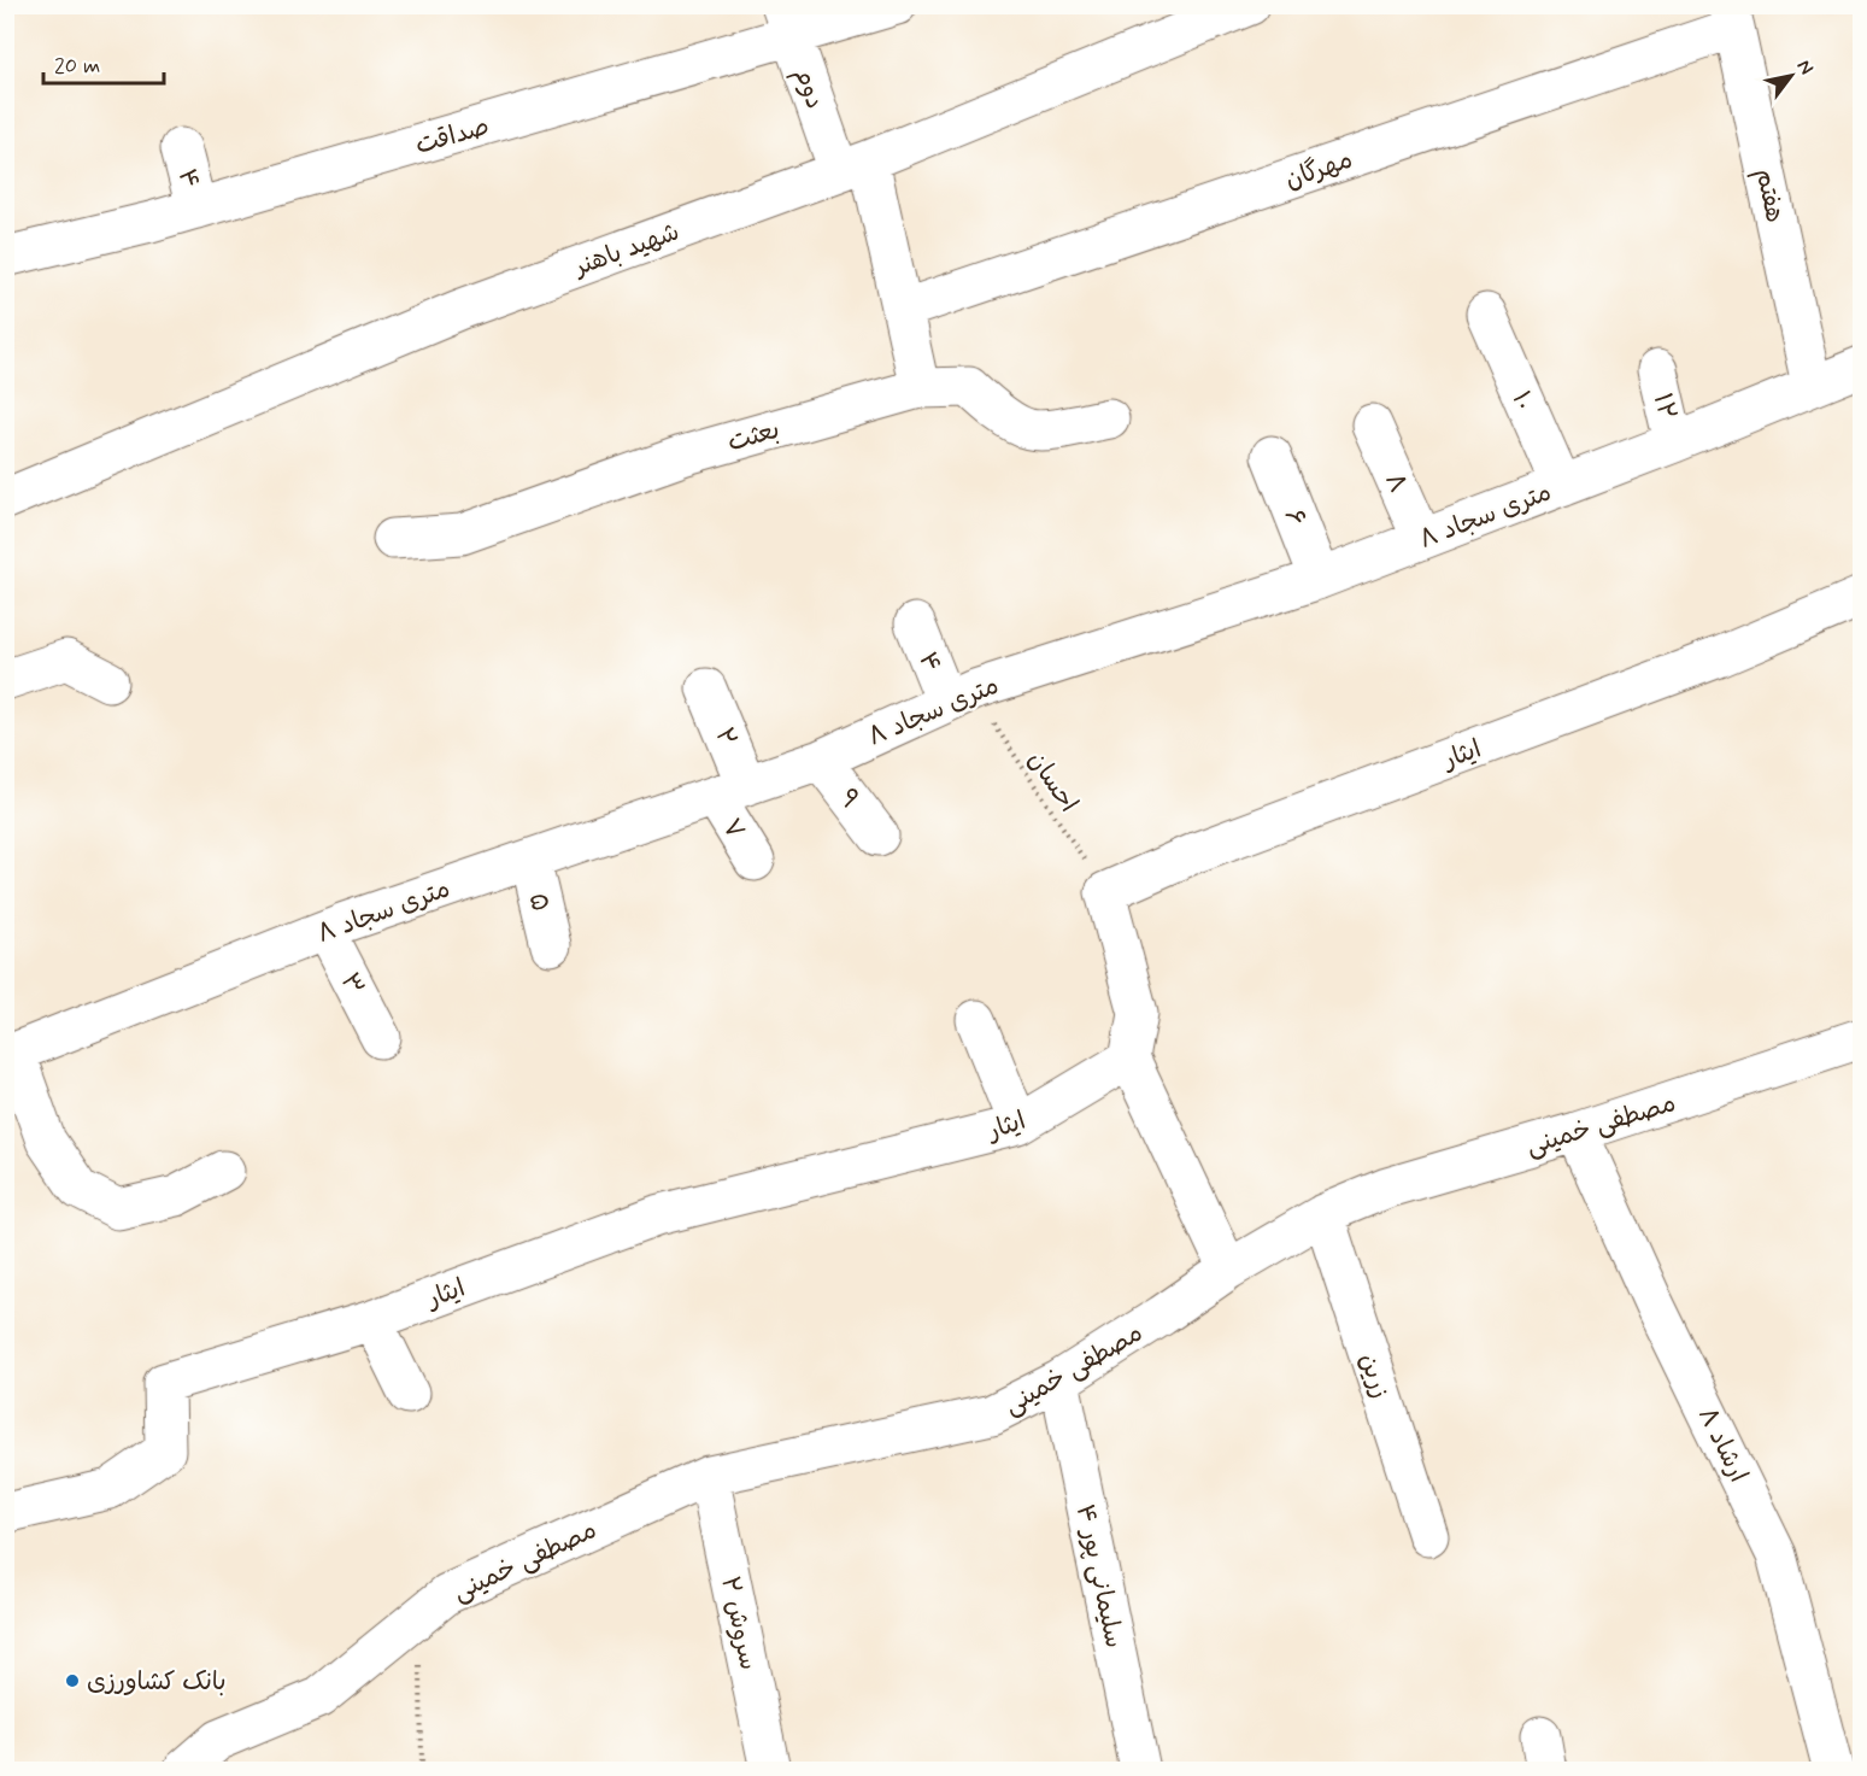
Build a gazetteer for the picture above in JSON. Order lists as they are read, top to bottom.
{
  "streets": {
    "street": [
      "دوم",
      "صداقت",
      "مهرگان",
      "۴",
      "هفتم",
      "شهید باهنر",
      "۱۰",
      "۱۲",
      "بعثت",
      "۸",
      "۸ متری سجاد",
      "۶",
      "۲",
      "ایثار",
      "۹",
      "۷",
      "۵",
      "۳",
      "مصطفی خمینی",
      "زرین",
      "ارشاد ۸",
      "سلیمانی پور ۴",
      "سروش ۲"
    ],
    "path": ["احسان"]
  },
  "crossings": [
    ["دوم", "صداقت"],
    ["دوم", "شهید باهنر"],
    ["صداقت", "۴"],
    ["مهرگان", "هفتم"],
    ["۴", "۸ متری سجاد"],
    ["۴", "احسان"],
    ["هفتم", "۸ متری سجاد"],
    ["۱۰", "۸ متری سجاد"],
    ["۱۲", "۸ متری سجاد"],
    ["۸", "۸ متری سجاد"],
    ["۸ متری سجاد", "۶"],
    ["۸ متری سجاد", "۲"],
    ["۸ متری سجاد", "احسان"],
    ["۸ متری سجاد", "۹"],
    ["۸ متری سجاد", "۷"],
    ["۸ متری سجاد", "۵"],
    ["۸ متری سجاد", "۳"],
    ["۲", "۷"],
    ["ایثار", "احسان"],
    ["مصطفی خمینی", "زرین"],
    ["مصطفی خمینی", "ارشاد ۸"],
    ["مصطفی خمینی", "سلیمانی پور ۴"],
    ["مصطفی خمینی", "سروش ۲"]
  ],
  "places": ["بانک کشاورزی"],
  "scale_bar": "20 m",
  "north": "top right"
}
